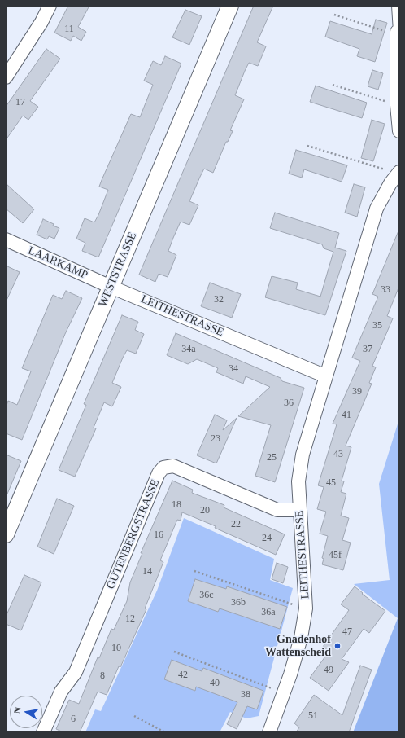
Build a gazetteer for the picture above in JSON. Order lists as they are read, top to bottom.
{
  "streets": {
    "street": [
      "LAARKAMP",
      "WESTSTRASSE",
      "LEITHESTRASSE",
      "GUTENBERGSTRASSE"
    ]
  },
  "crossings": [
    ["LAARKAMP", "WESTSTRASSE"],
    ["LAARKAMP", "LEITHESTRASSE"],
    ["WESTSTRASSE", "LEITHESTRASSE"],
    ["LEITHESTRASSE", "GUTENBERGSTRASSE"]
  ],
  "places": ["Gnadenhof Wattenscheid"],
  "house_numbers": [
    "11",
    "17",
    "33",
    "32",
    "35",
    "34a",
    "37",
    "34",
    "39",
    "36",
    "41",
    "23",
    "43",
    "25",
    "45",
    "18",
    "20",
    "22",
    "16",
    "24",
    "45f",
    "14",
    "36c",
    "36b",
    "36a",
    "12",
    "47",
    "10",
    "49",
    "42",
    "8",
    "40",
    "38",
    "51",
    "6"
  ],
  "north": "left"
}
